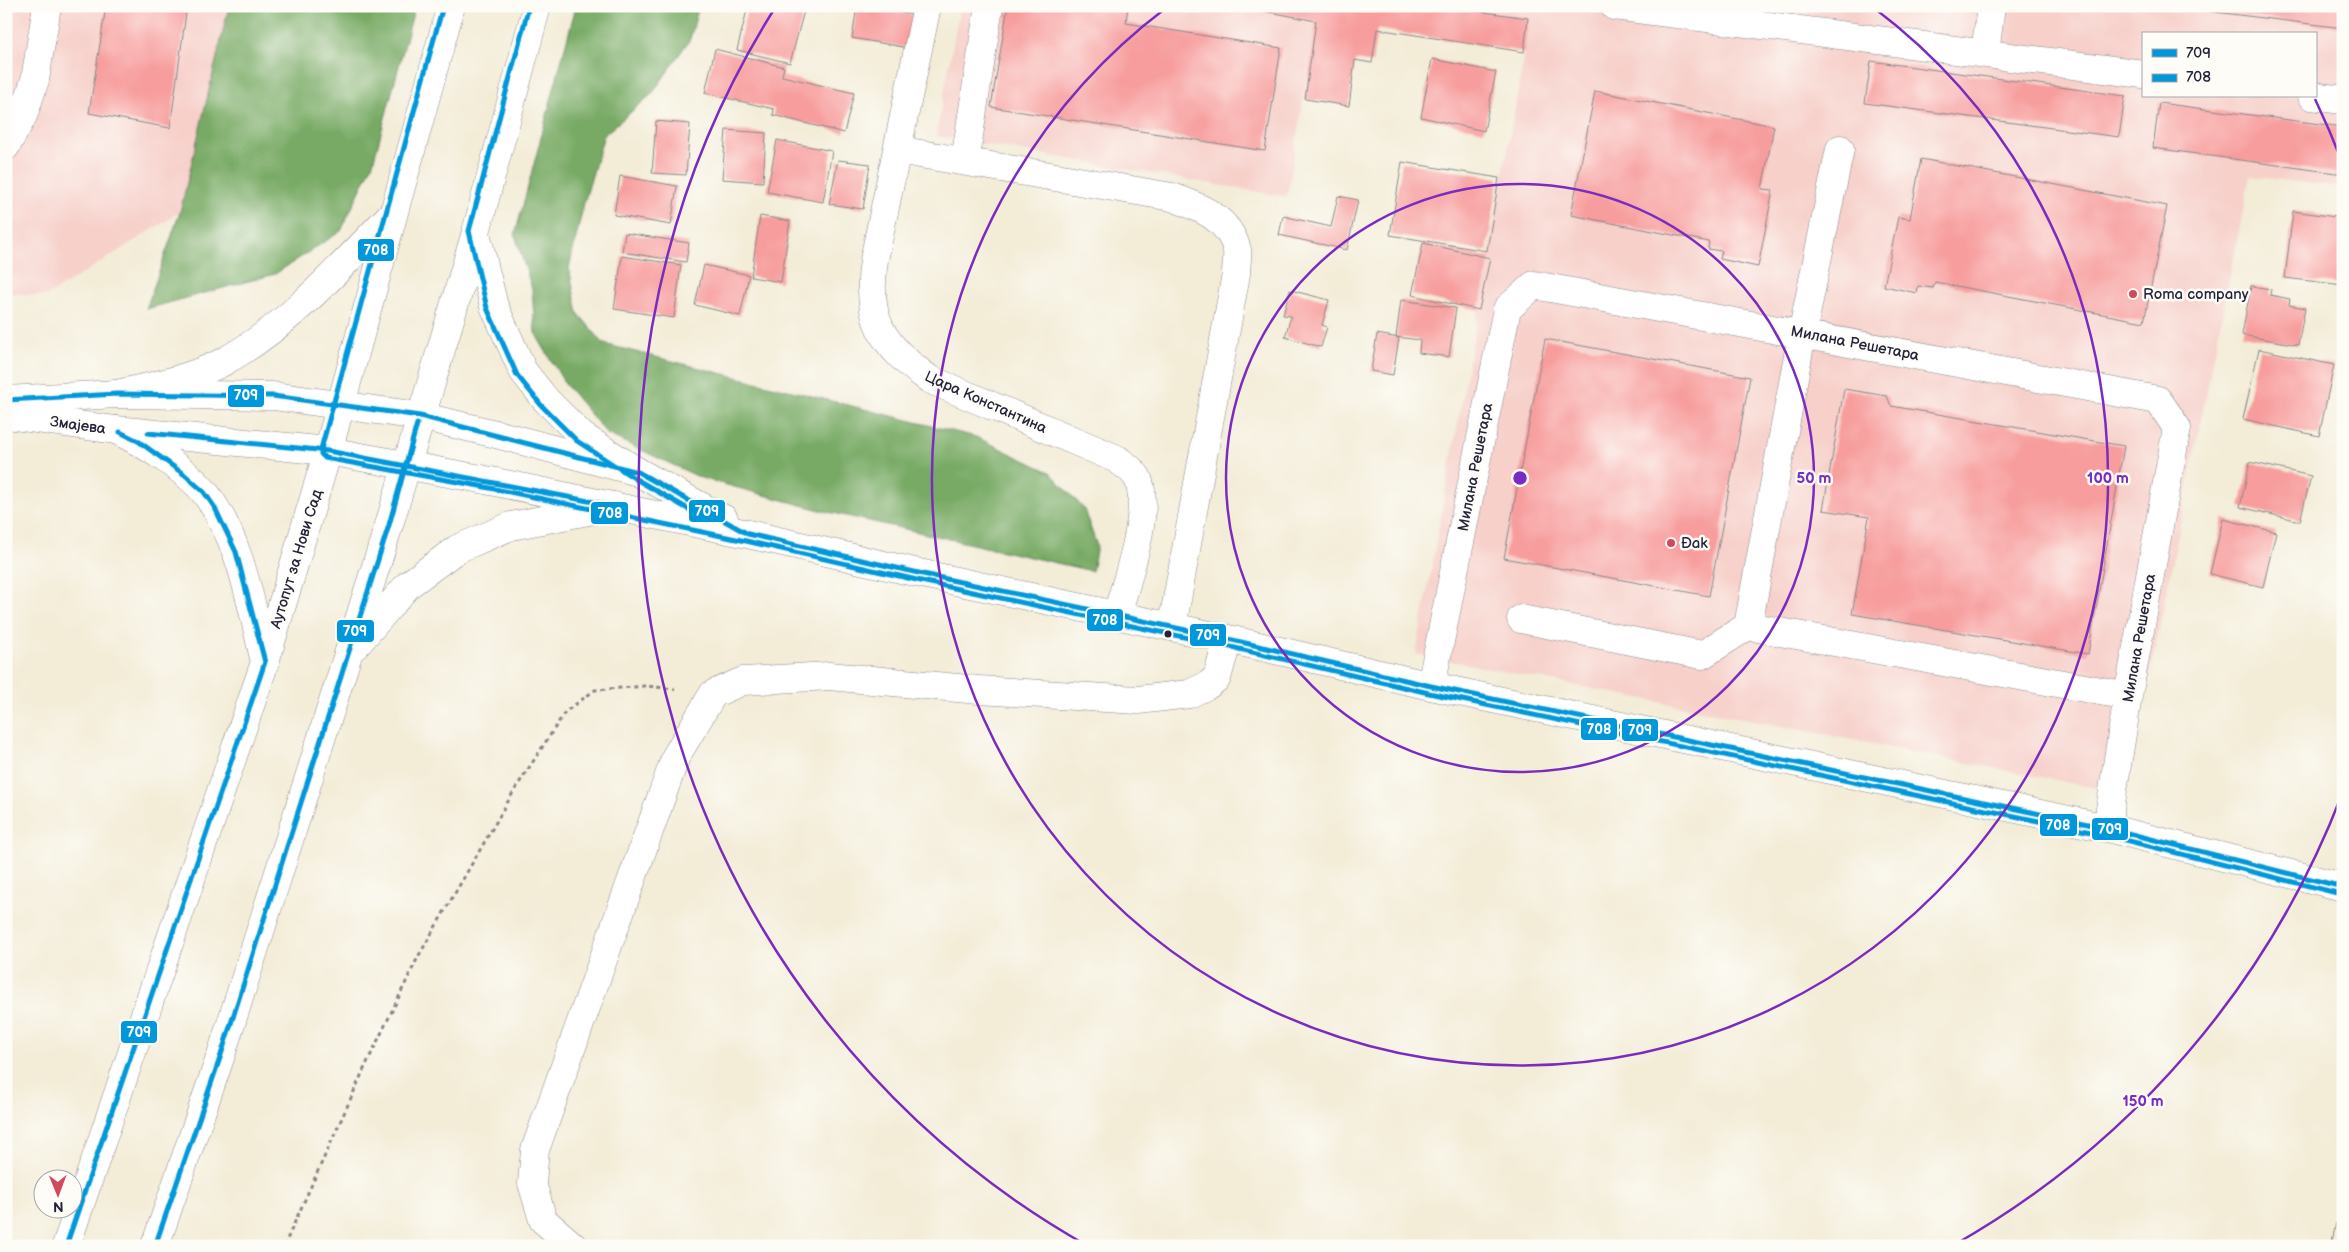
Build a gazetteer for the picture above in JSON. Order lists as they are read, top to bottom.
{
  "streets": {
    "street": [
      "Милана Решетара",
      "Цара Константина",
      "Змајева",
      "Аутопут за Нови Сад"
    ]
  },
  "crossings": [
    ["Змајева", "Аутопут за Нови Сад"]
  ],
  "places": ["Roma company", "Đak"],
  "lines": ["transit line 708", "transit line 709"],
  "legend": ["709", "708"],
  "north": "bottom",
  "rings": ["50 m", "100 m", "150 m"]
}
